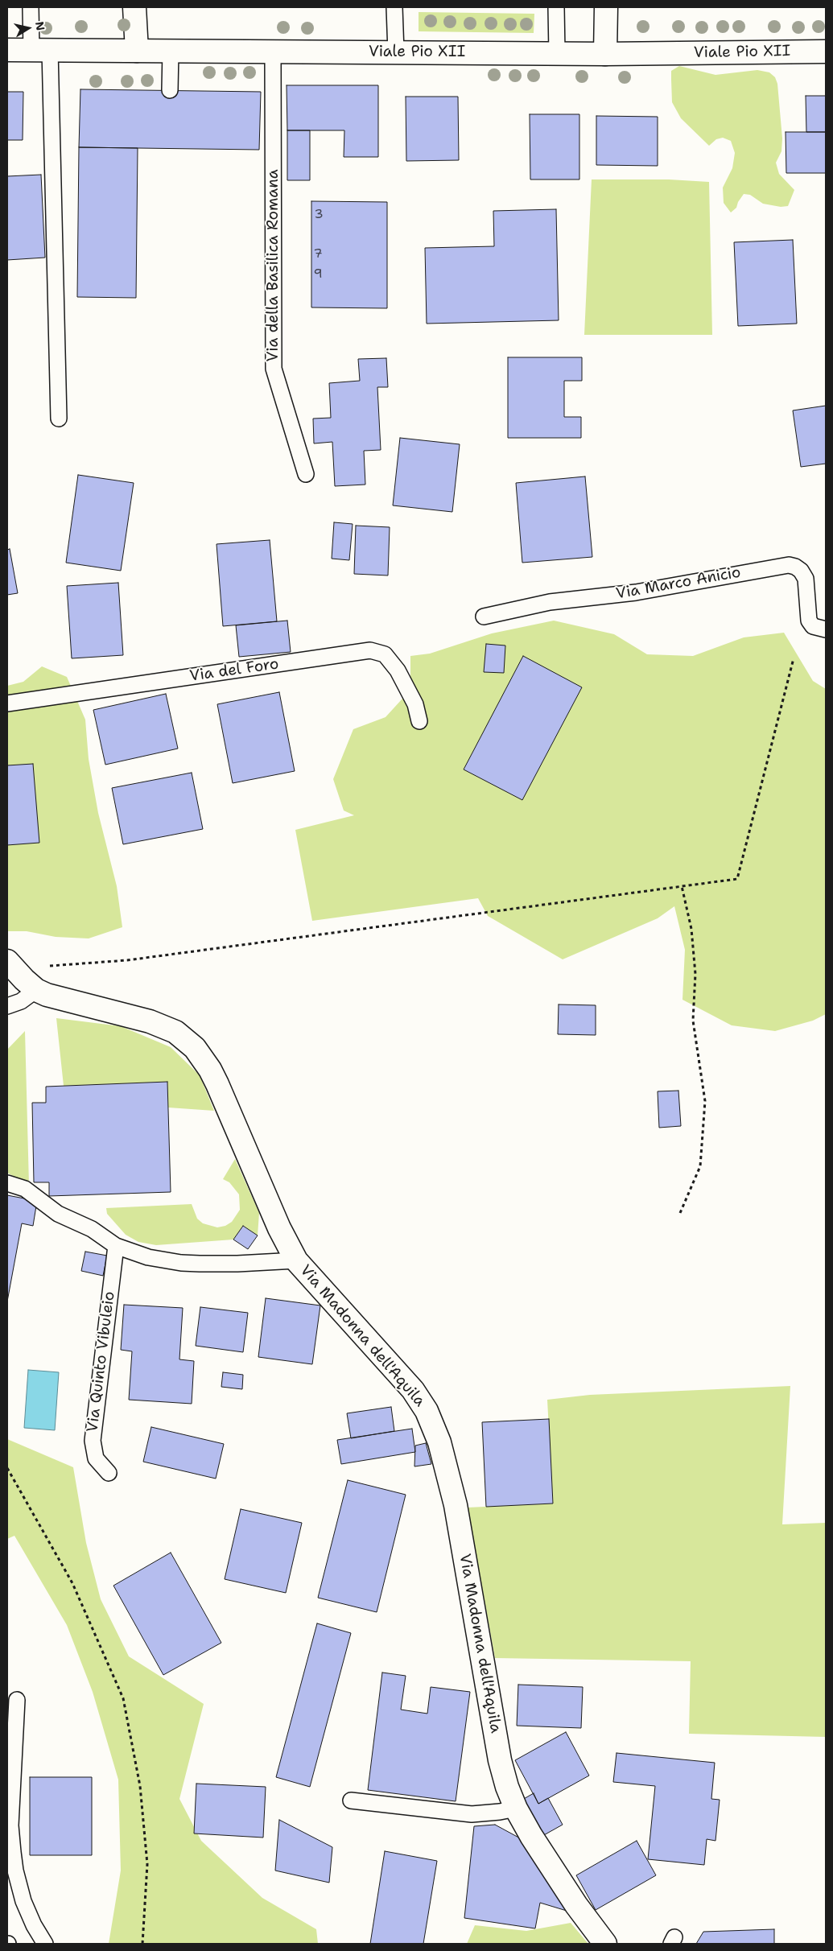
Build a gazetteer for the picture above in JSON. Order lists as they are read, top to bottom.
{
  "streets": {
    "street": ["Viale Pio XII", "Via Madonna dell'Aquila"],
    "lane": [
      "Via della Basilica Romana",
      "Via Marco Anicio",
      "Via del Foro",
      "Via Quinto Vibuleio"
    ]
  },
  "crossings": [
    ["Viale Pio XII", "Via della Basilica Romana"]
  ],
  "house_numbers": ["3", "7", "9"],
  "north": "right"
}
